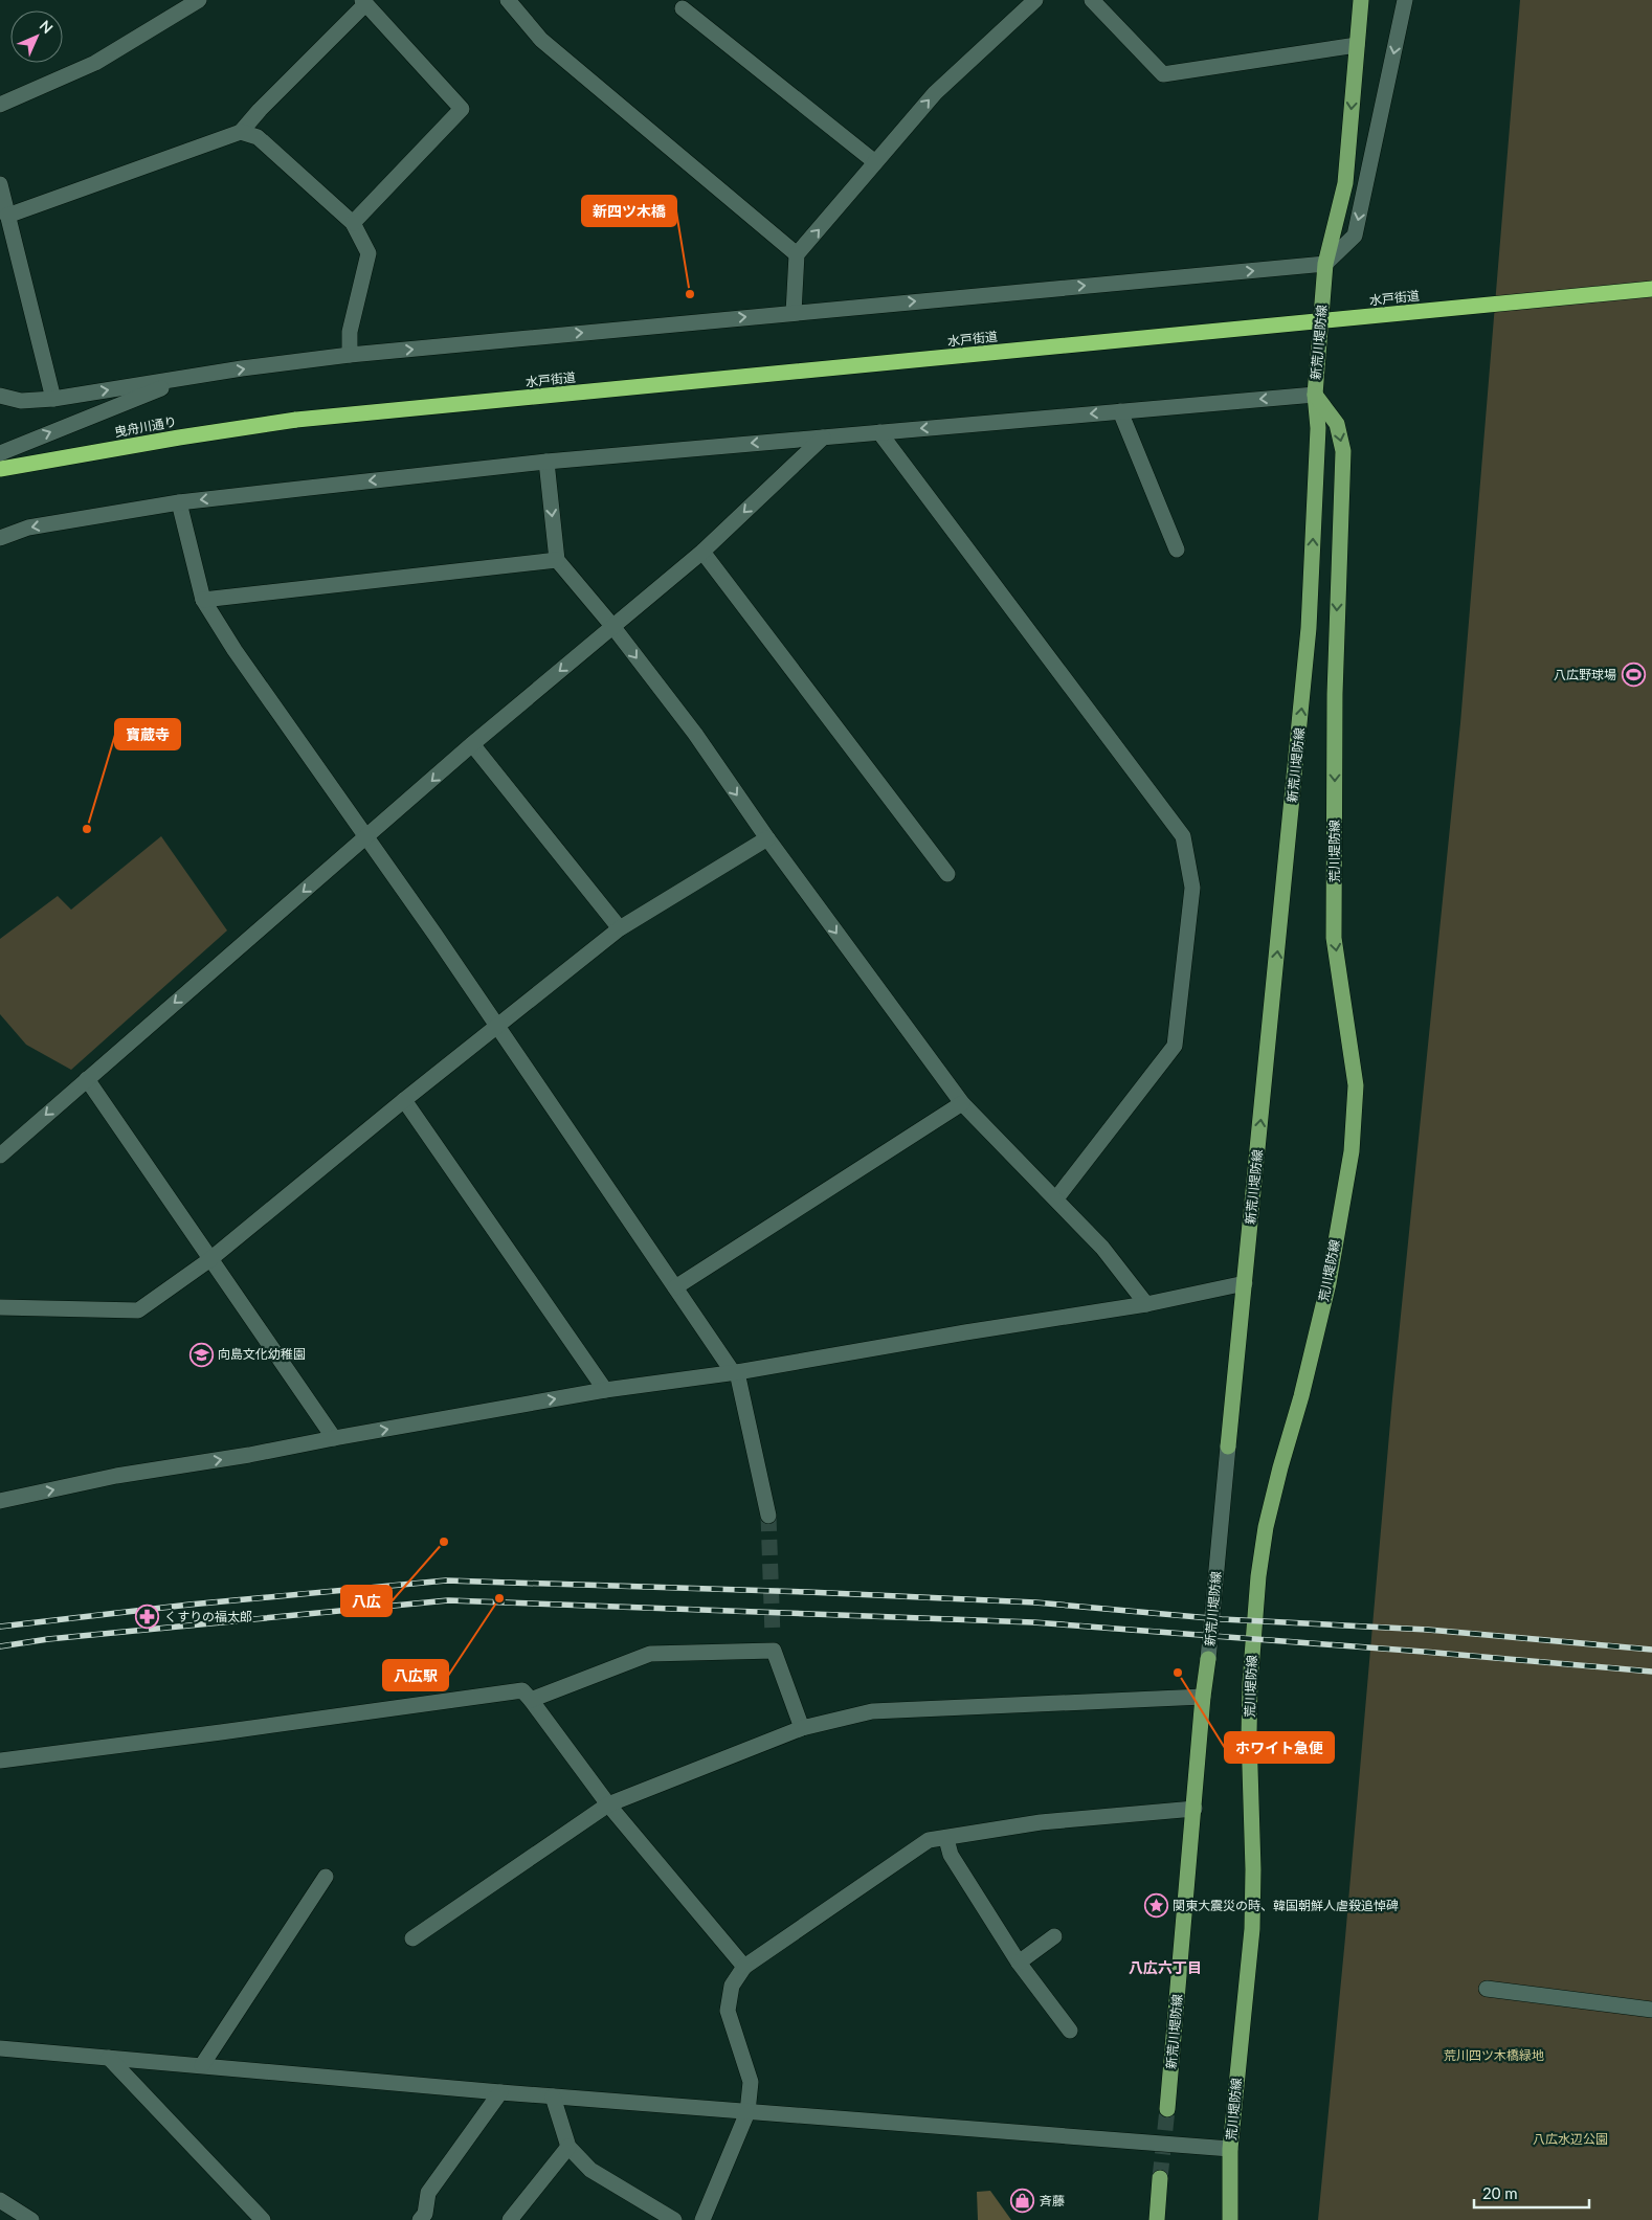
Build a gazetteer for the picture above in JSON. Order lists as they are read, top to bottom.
{
  "streets": {
    "highway": ["水戸街道", "曳舟川通り"],
    "main road": ["新荒川堤防線", "荒川堤防線"]
  },
  "crossings": [
    ["水戸街道", "曳舟川通り"],
    ["新荒川堤防線", "荒川堤防線"]
  ],
  "one_way": ["荒川堤防線"],
  "districts": ["八広六丁目"],
  "parks": ["荒川四ツ木橋緑地", "八広水辺公園"],
  "places": {
    "other": [
      "新四ツ木橋",
      "寶蔵寺",
      "八広",
      "八広駅",
      "ホワイト急便"
    ],
    "sports": ["八広野球場"],
    "school or university": ["向島文化幼稚園"],
    "pharmacy": ["くすりの福太郎"],
    "place": ["関東大震災の時、韓国朝鮮人虐殺追悼碑"],
    "shop": ["斉藤"]
  },
  "scale_bar": "20 m",
  "north": "top right"
}
